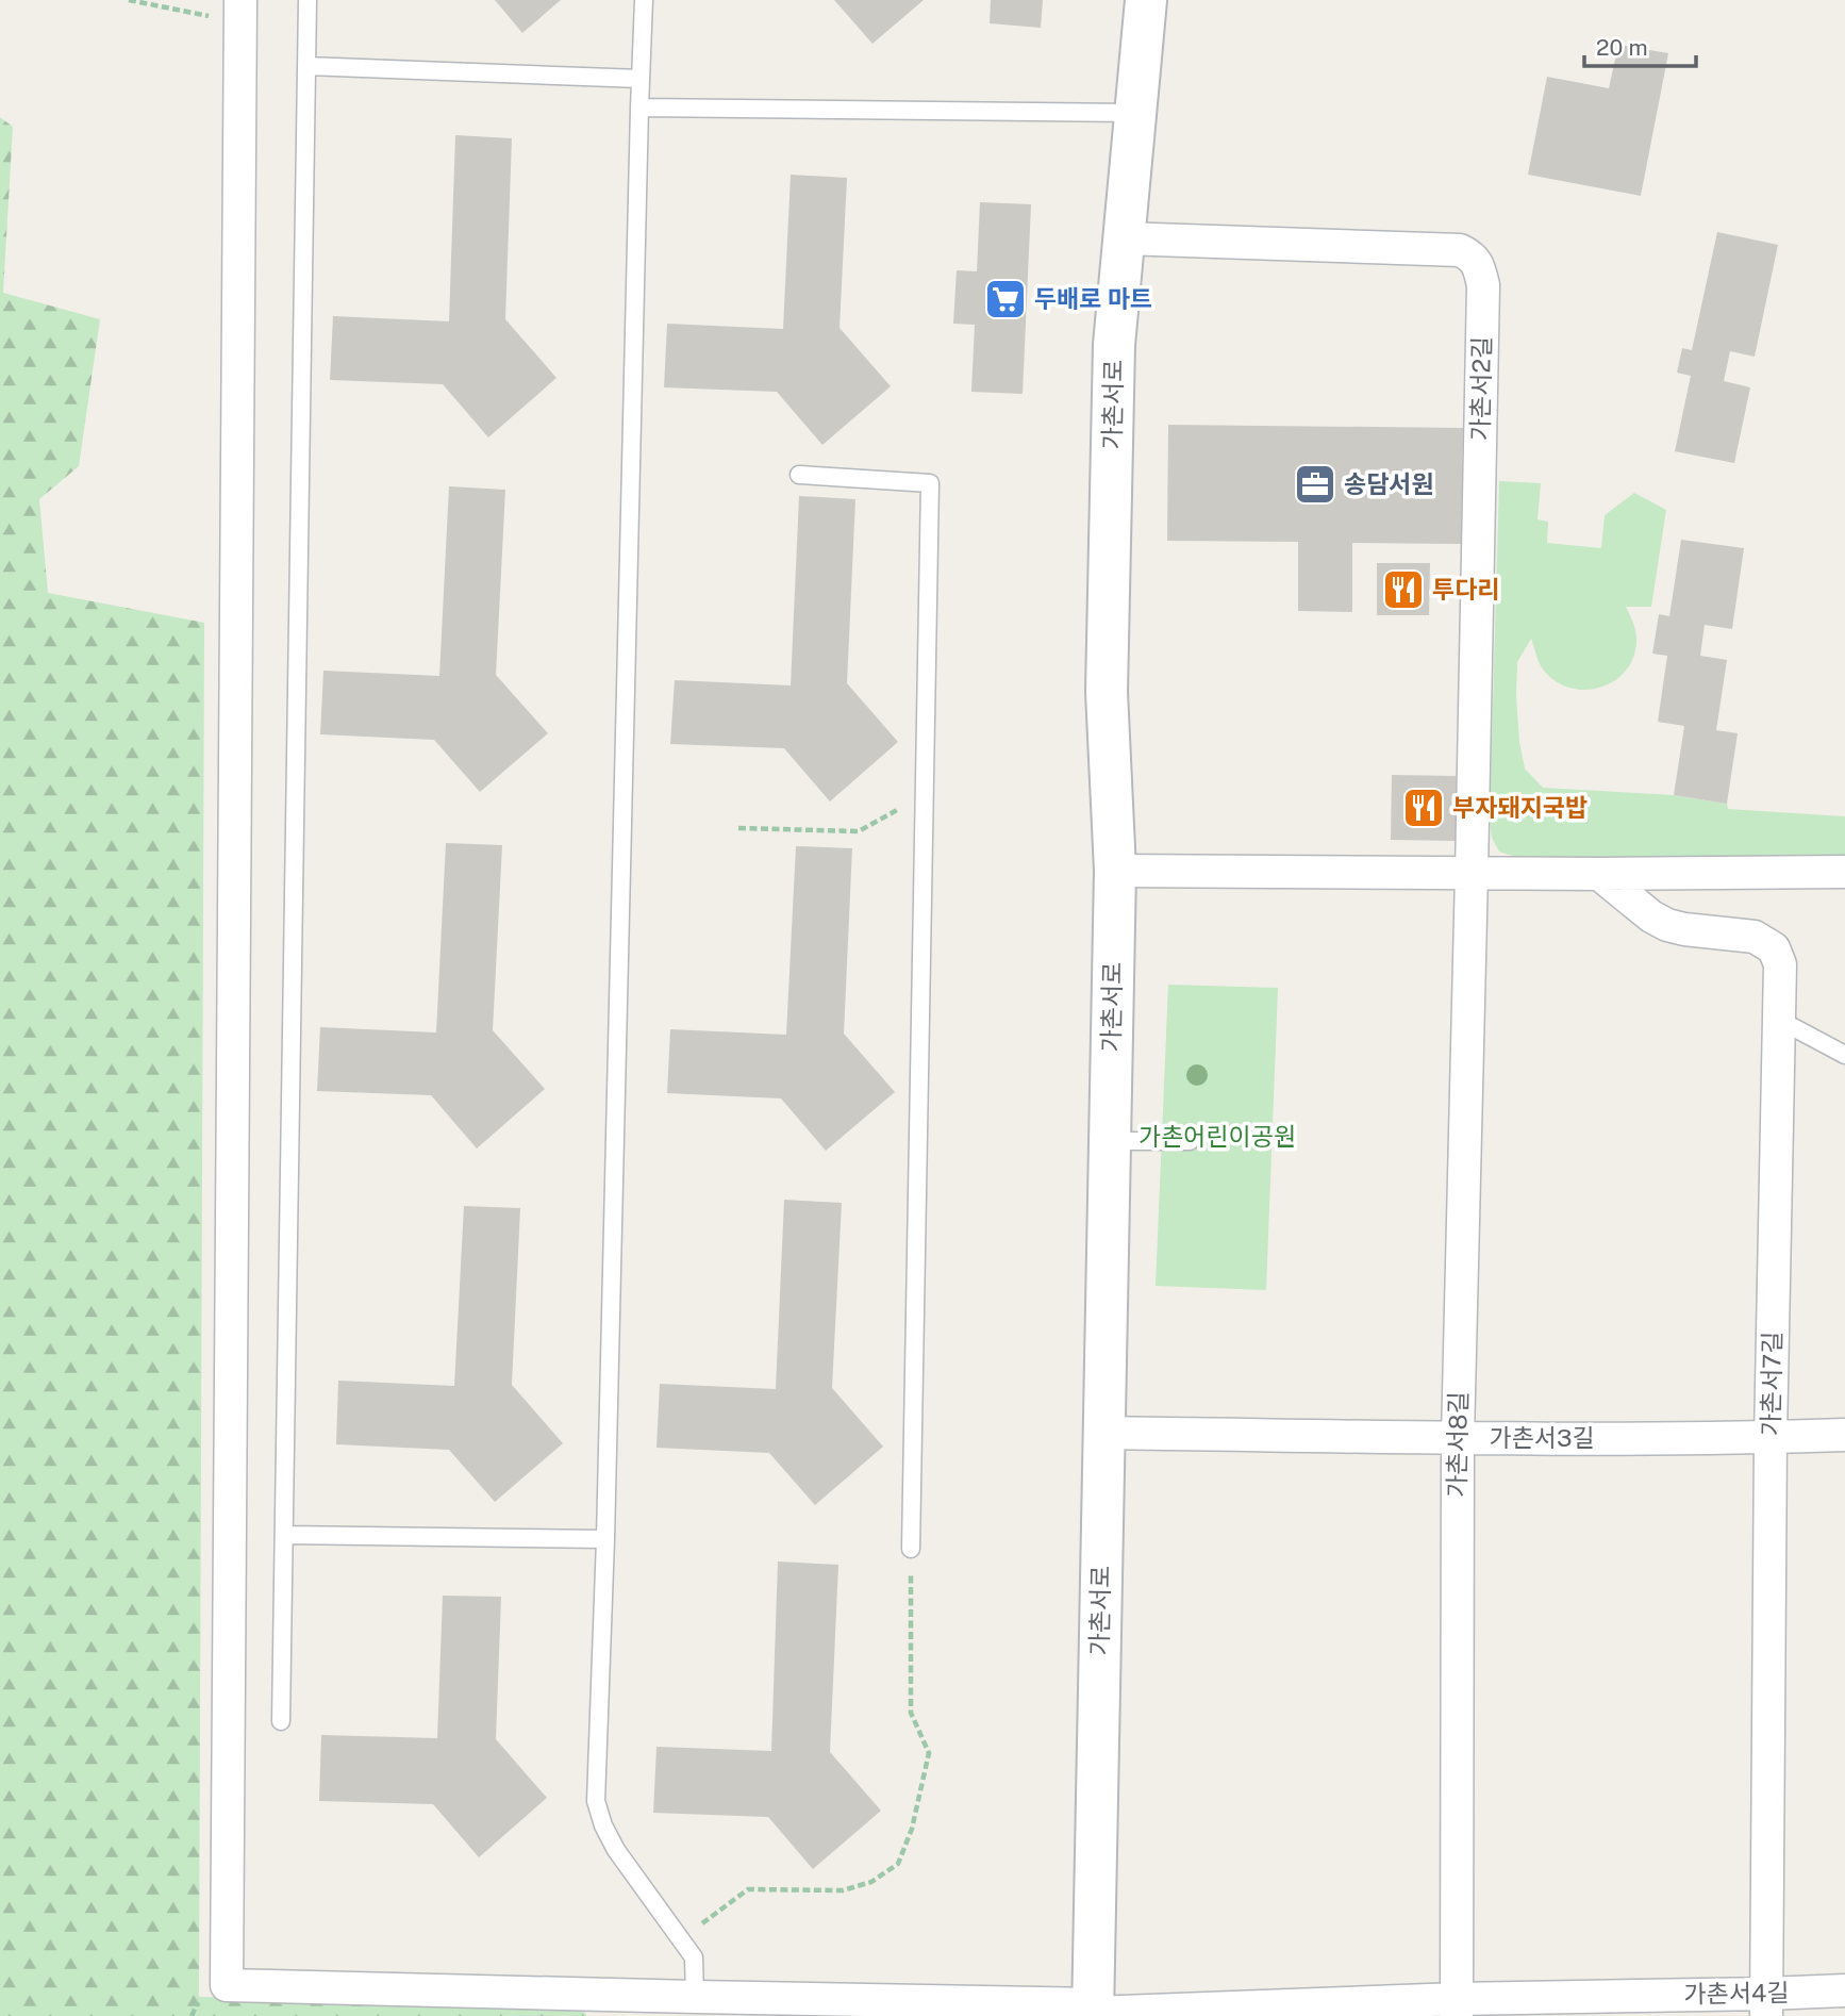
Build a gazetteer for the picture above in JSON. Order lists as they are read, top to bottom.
{
  "streets": {
    "street": [
      "가촌서2길",
      "가촌서로",
      "가촌서7길",
      "가촌서3길",
      "가촌서8길",
      "가촌서4길"
    ]
  },
  "crossings": [
    ["가촌서2길", "가촌서로"],
    ["가촌서2길", "가촌서8길"],
    ["가촌서로", "가촌서3길"],
    ["가촌서로", "가촌서4길"],
    ["가촌서7길", "가촌서3길"],
    ["가촌서7길", "가촌서4길"],
    ["가촌서3길", "가촌서8길"],
    ["가촌서8길", "가촌서4길"]
  ],
  "parks": ["가촌어린이공원"],
  "places": {
    "supermarket": ["두배로 마트"],
    "office": ["송담서원"],
    "restaurant": ["투다리", "부자돼지국밥"]
  },
  "scale_bar": "20 m"
}
